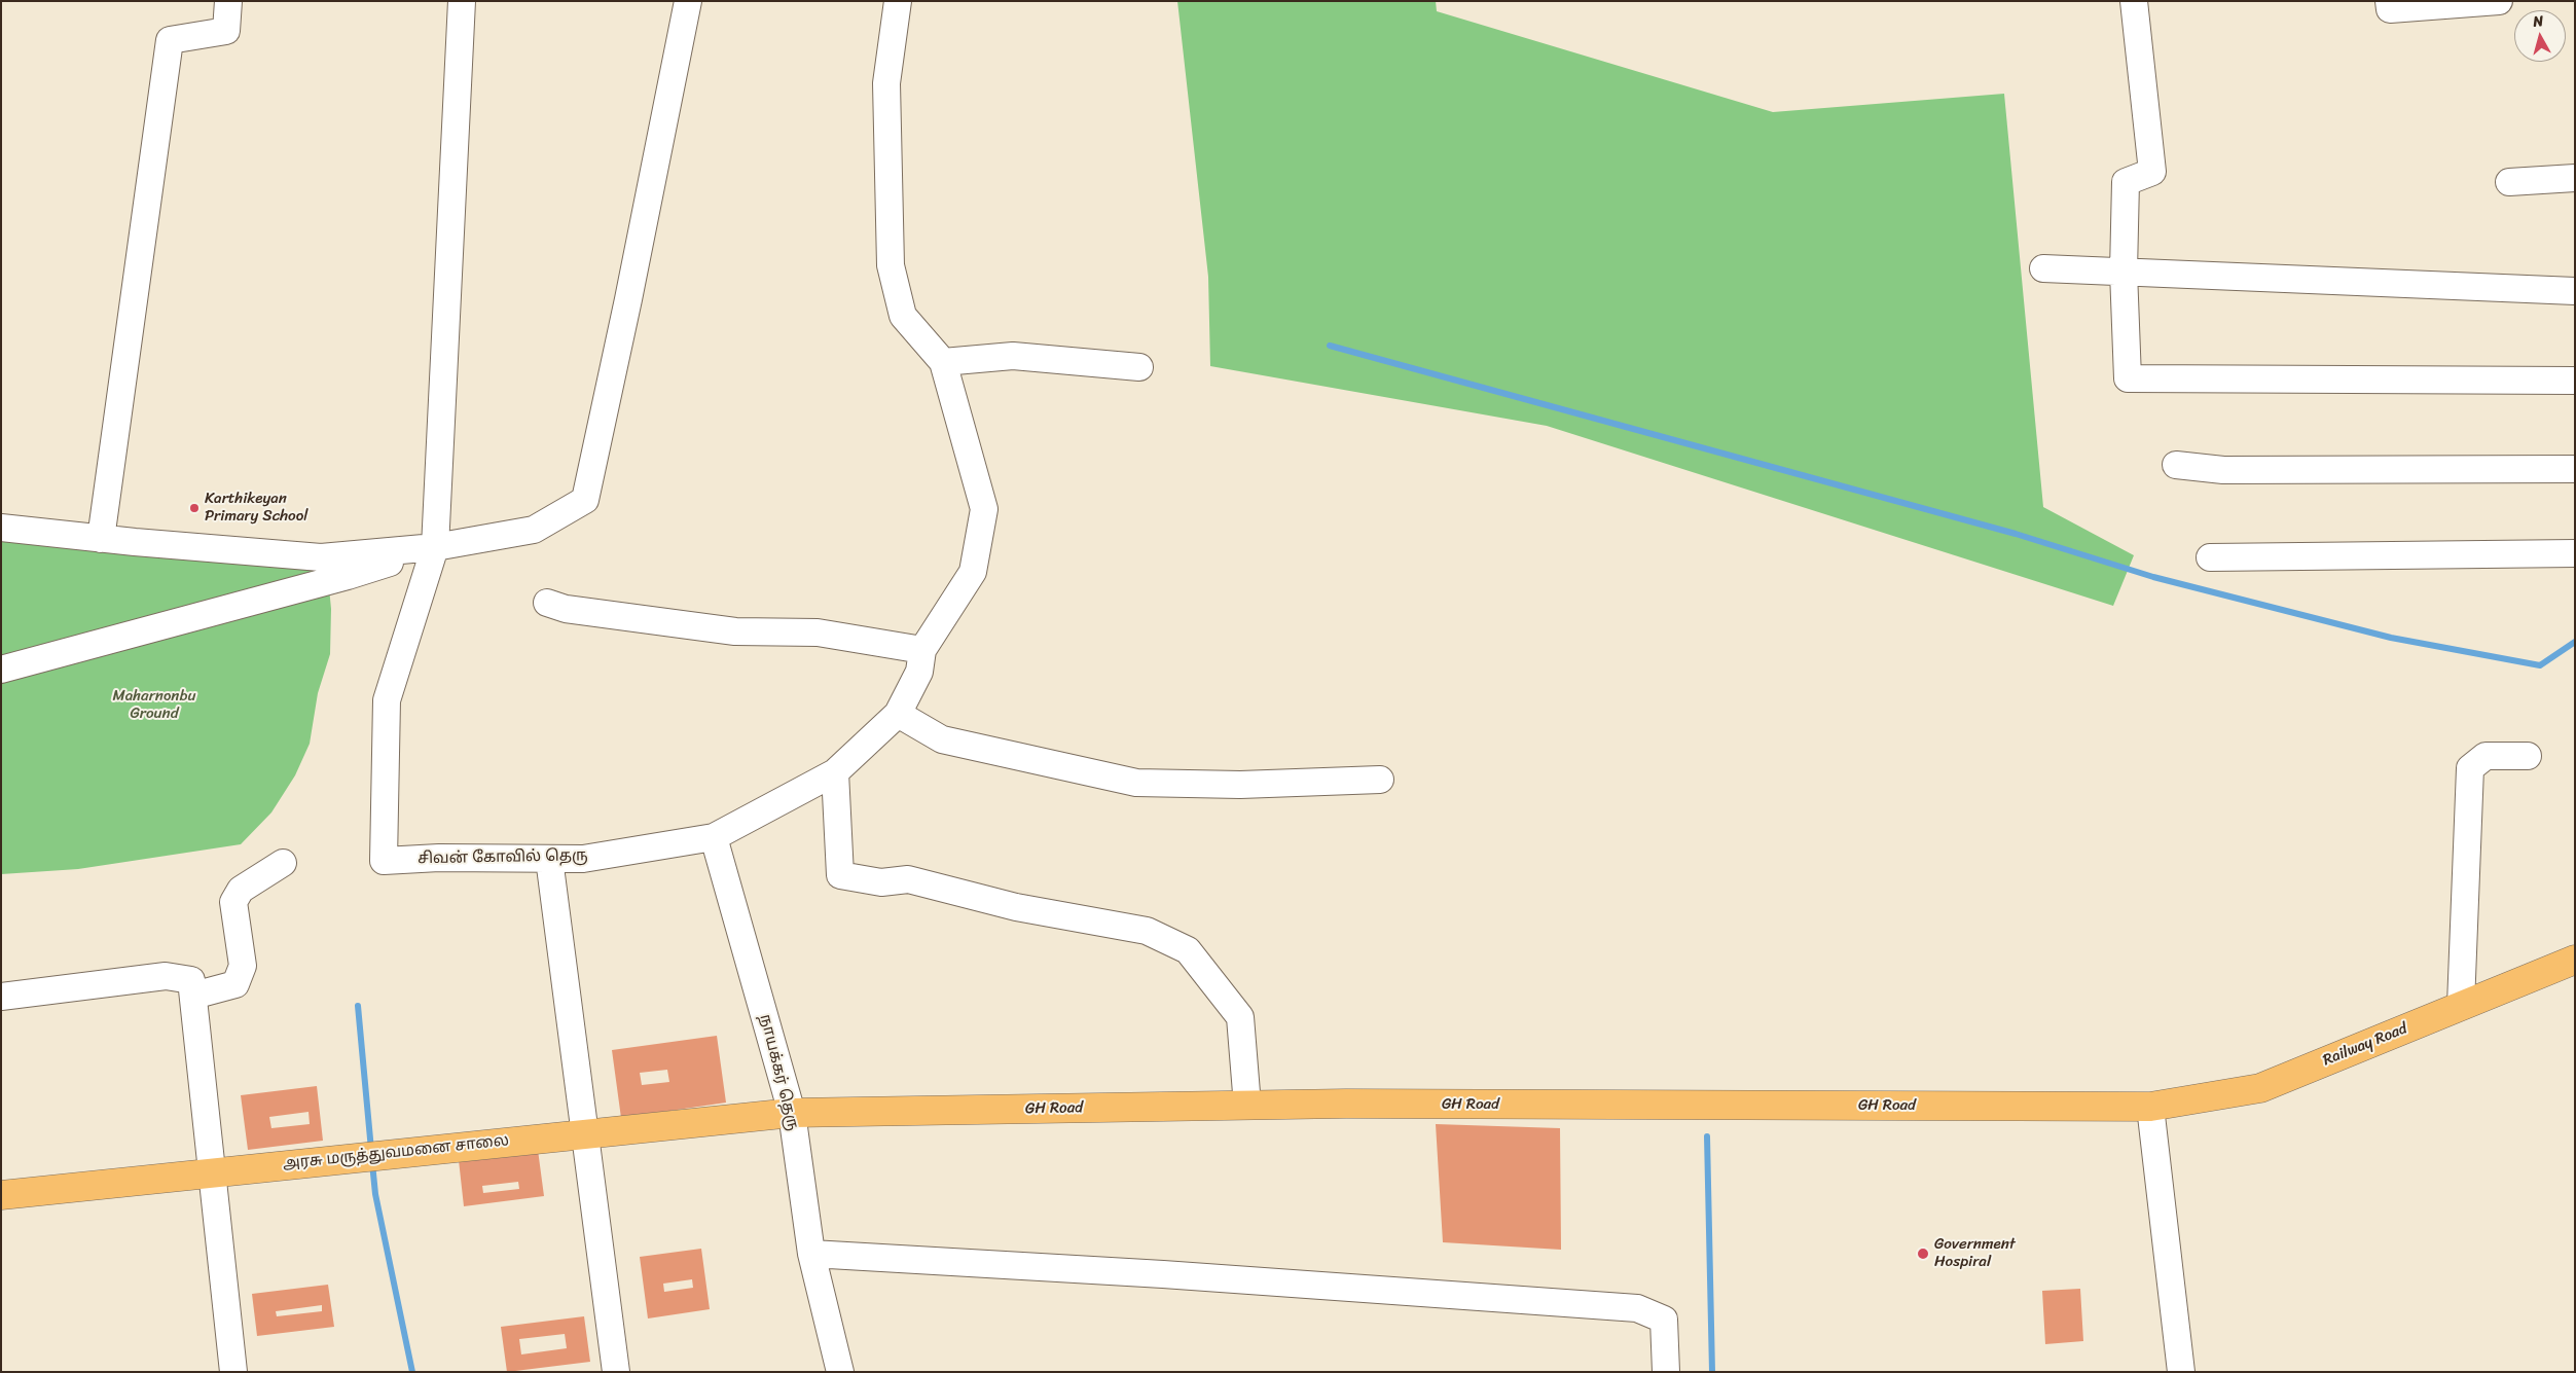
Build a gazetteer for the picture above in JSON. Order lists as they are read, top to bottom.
{
  "streets": {
    "main road": ["Railway Road", "GH Road", "அரசு மருத்துவமனை சாலை"],
    "street": ["சிவன் கோவில் தெரு", "நாயக்கர் தெரு"]
  },
  "crossings": [
    ["சிவன் கோவில் தெரு", "நாயக்கர் தெரு"],
    ["Railway Road", "GH Road"],
    ["நாயக்கர் தெரு", "GH Road"],
    ["நாயக்கர் தெரு", "அரசு மருத்துவமனை சாலை"],
    ["GH Road", "அரசு மருத்துவமனை சாலை"]
  ],
  "parks": ["Maharnonbu Ground"],
  "places": ["Karthikeyan Primary School", "Government Hospiral"],
  "north": "top"
}
